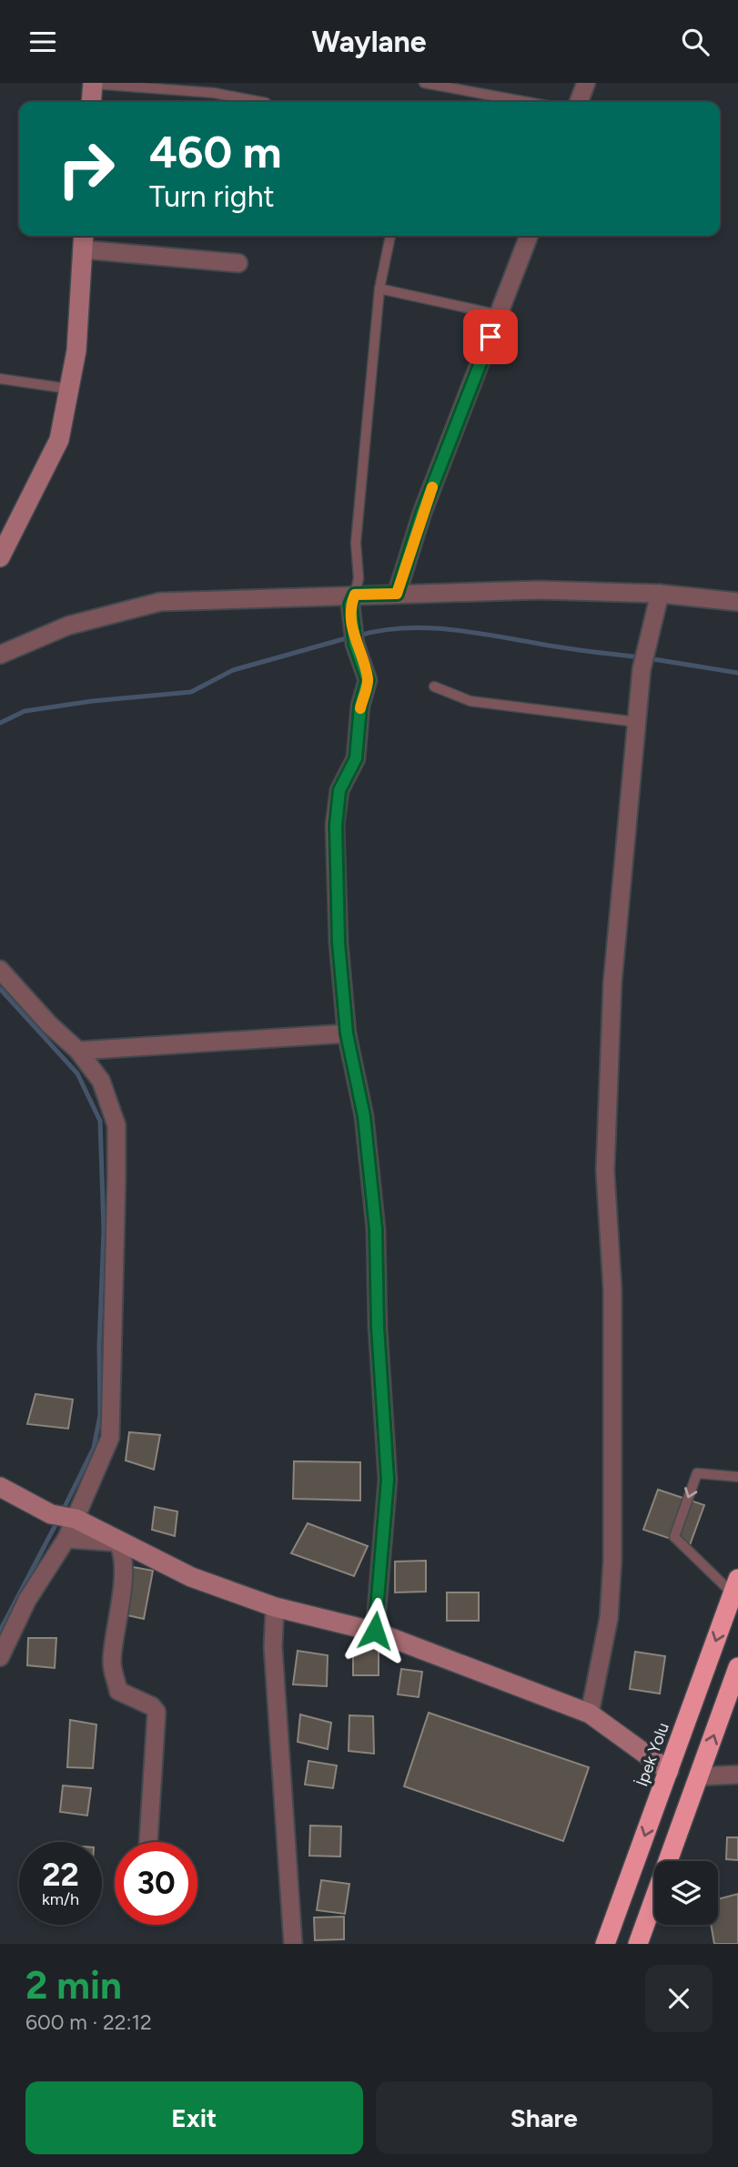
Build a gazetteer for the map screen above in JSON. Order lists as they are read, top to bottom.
{
  "streets": {
    "highway": ["İpek Yolu"]
  },
  "page": {
    "header": "Waylane",
    "turn": ["460 m", "Turn right"],
    "speed": "22 km/h",
    "limit": "30",
    "heading": ["2 min", "600 m · 22:12"],
    "buttons": ["Exit", "Share"]
  }
}
